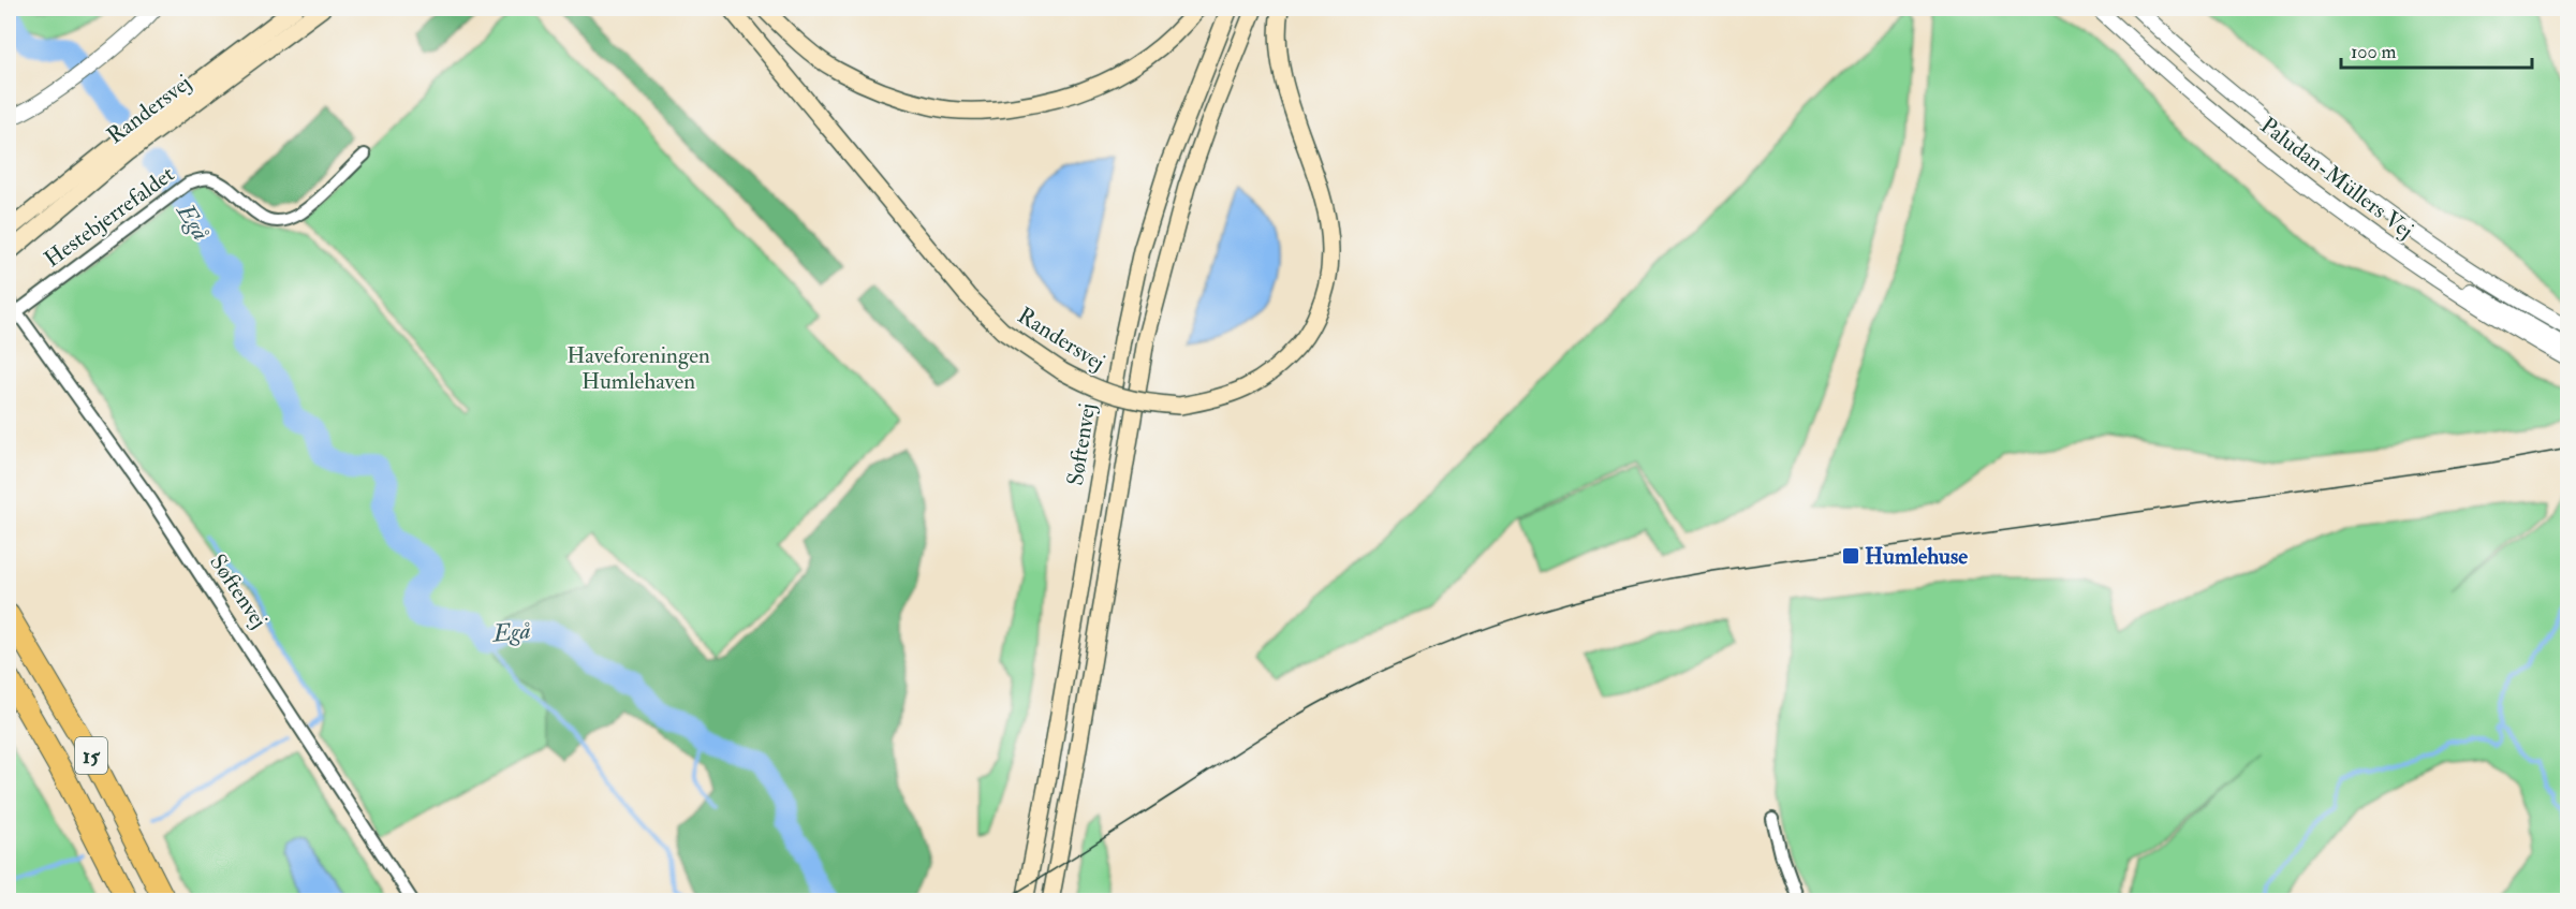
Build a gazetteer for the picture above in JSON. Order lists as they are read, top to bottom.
{
  "streets": {
    "highway": ["15"],
    "main road": ["Randersvej", "Søftenvej"],
    "street": ["Paludan-Müllers Vej", "Hestebjerrefaldet"]
  },
  "crossings": [
    ["Hestebjerrefaldet", "Søftenvej"]
  ],
  "water": ["Egå"],
  "parks": ["Haveforeningen Humlehaven"],
  "places": {
    "transit": ["Humlehuse"]
  },
  "scale_bar": "100 m"
}
